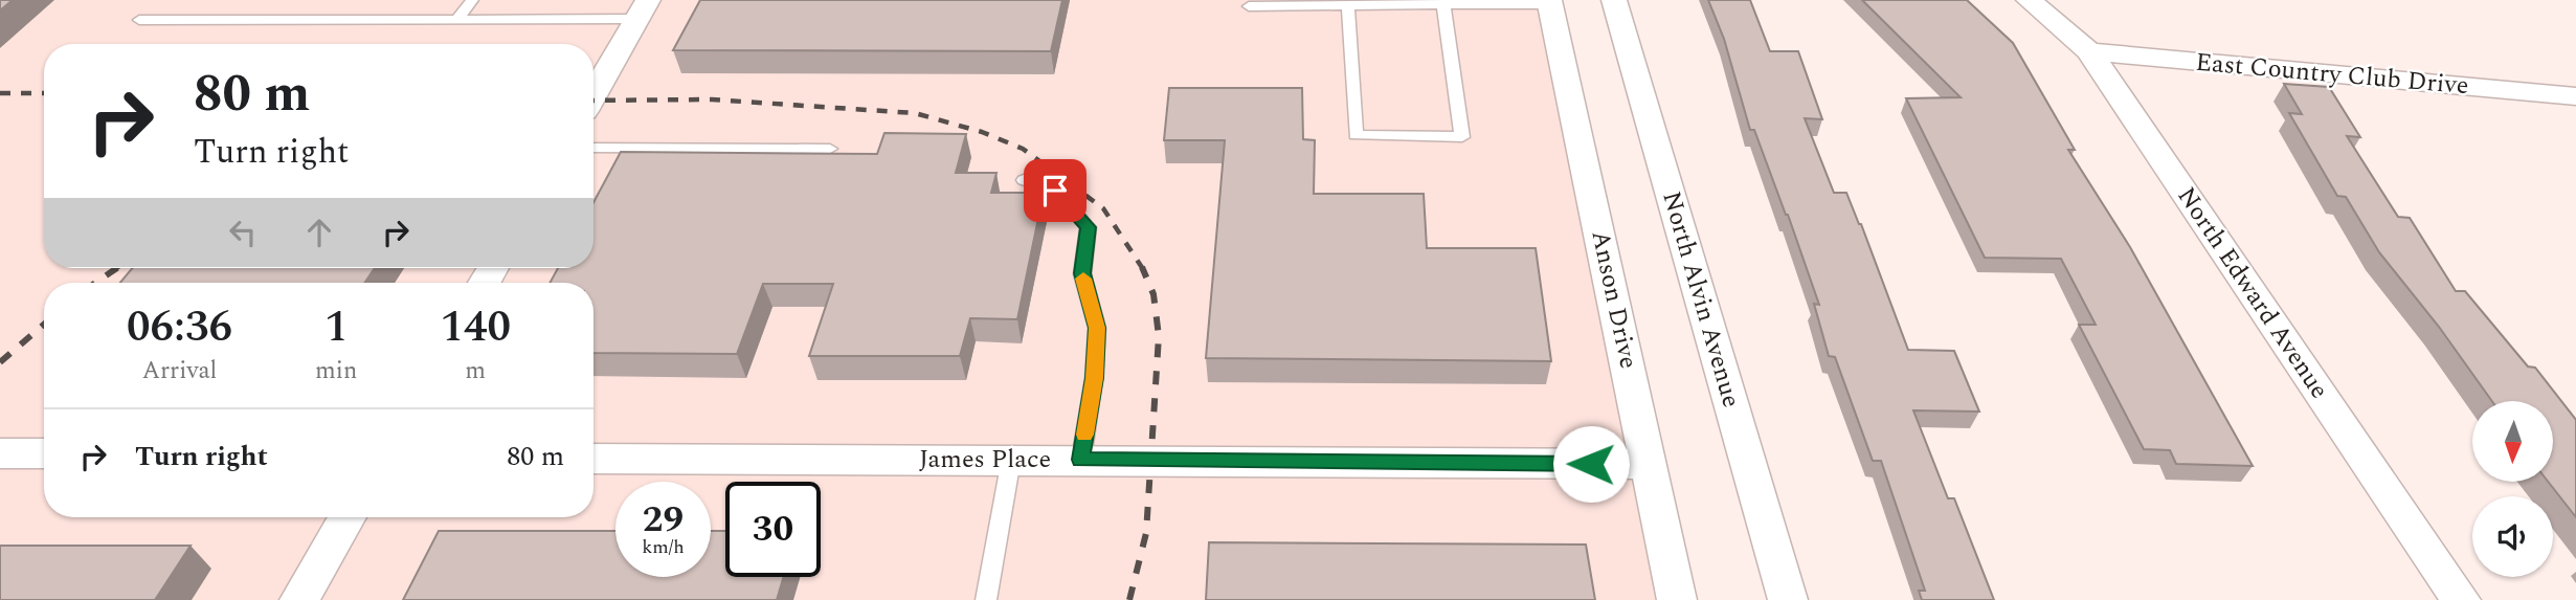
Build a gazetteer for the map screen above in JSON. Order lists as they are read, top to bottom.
{
  "streets": {
    "street": [
      "East Country Club Drive",
      "North Edward Avenue",
      "Anson Drive",
      "North Alvin Avenue",
      "James Place"
    ]
  },
  "crossings": [
    ["East Country Club Drive", "North Edward Avenue"],
    ["Anson Drive", "James Place"]
  ],
  "north": "bottom",
  "page": {
    "turn": ["80 m", "Turn right"],
    "eta": [
      "06:36",
      "Arrival",
      "1",
      "min",
      "140",
      "m"
    ],
    "list": [
      {
        "name": "Turn right",
        "value": "80 m"
      }
    ],
    "speed": "29 km/h",
    "limit": "30"
  }
}
